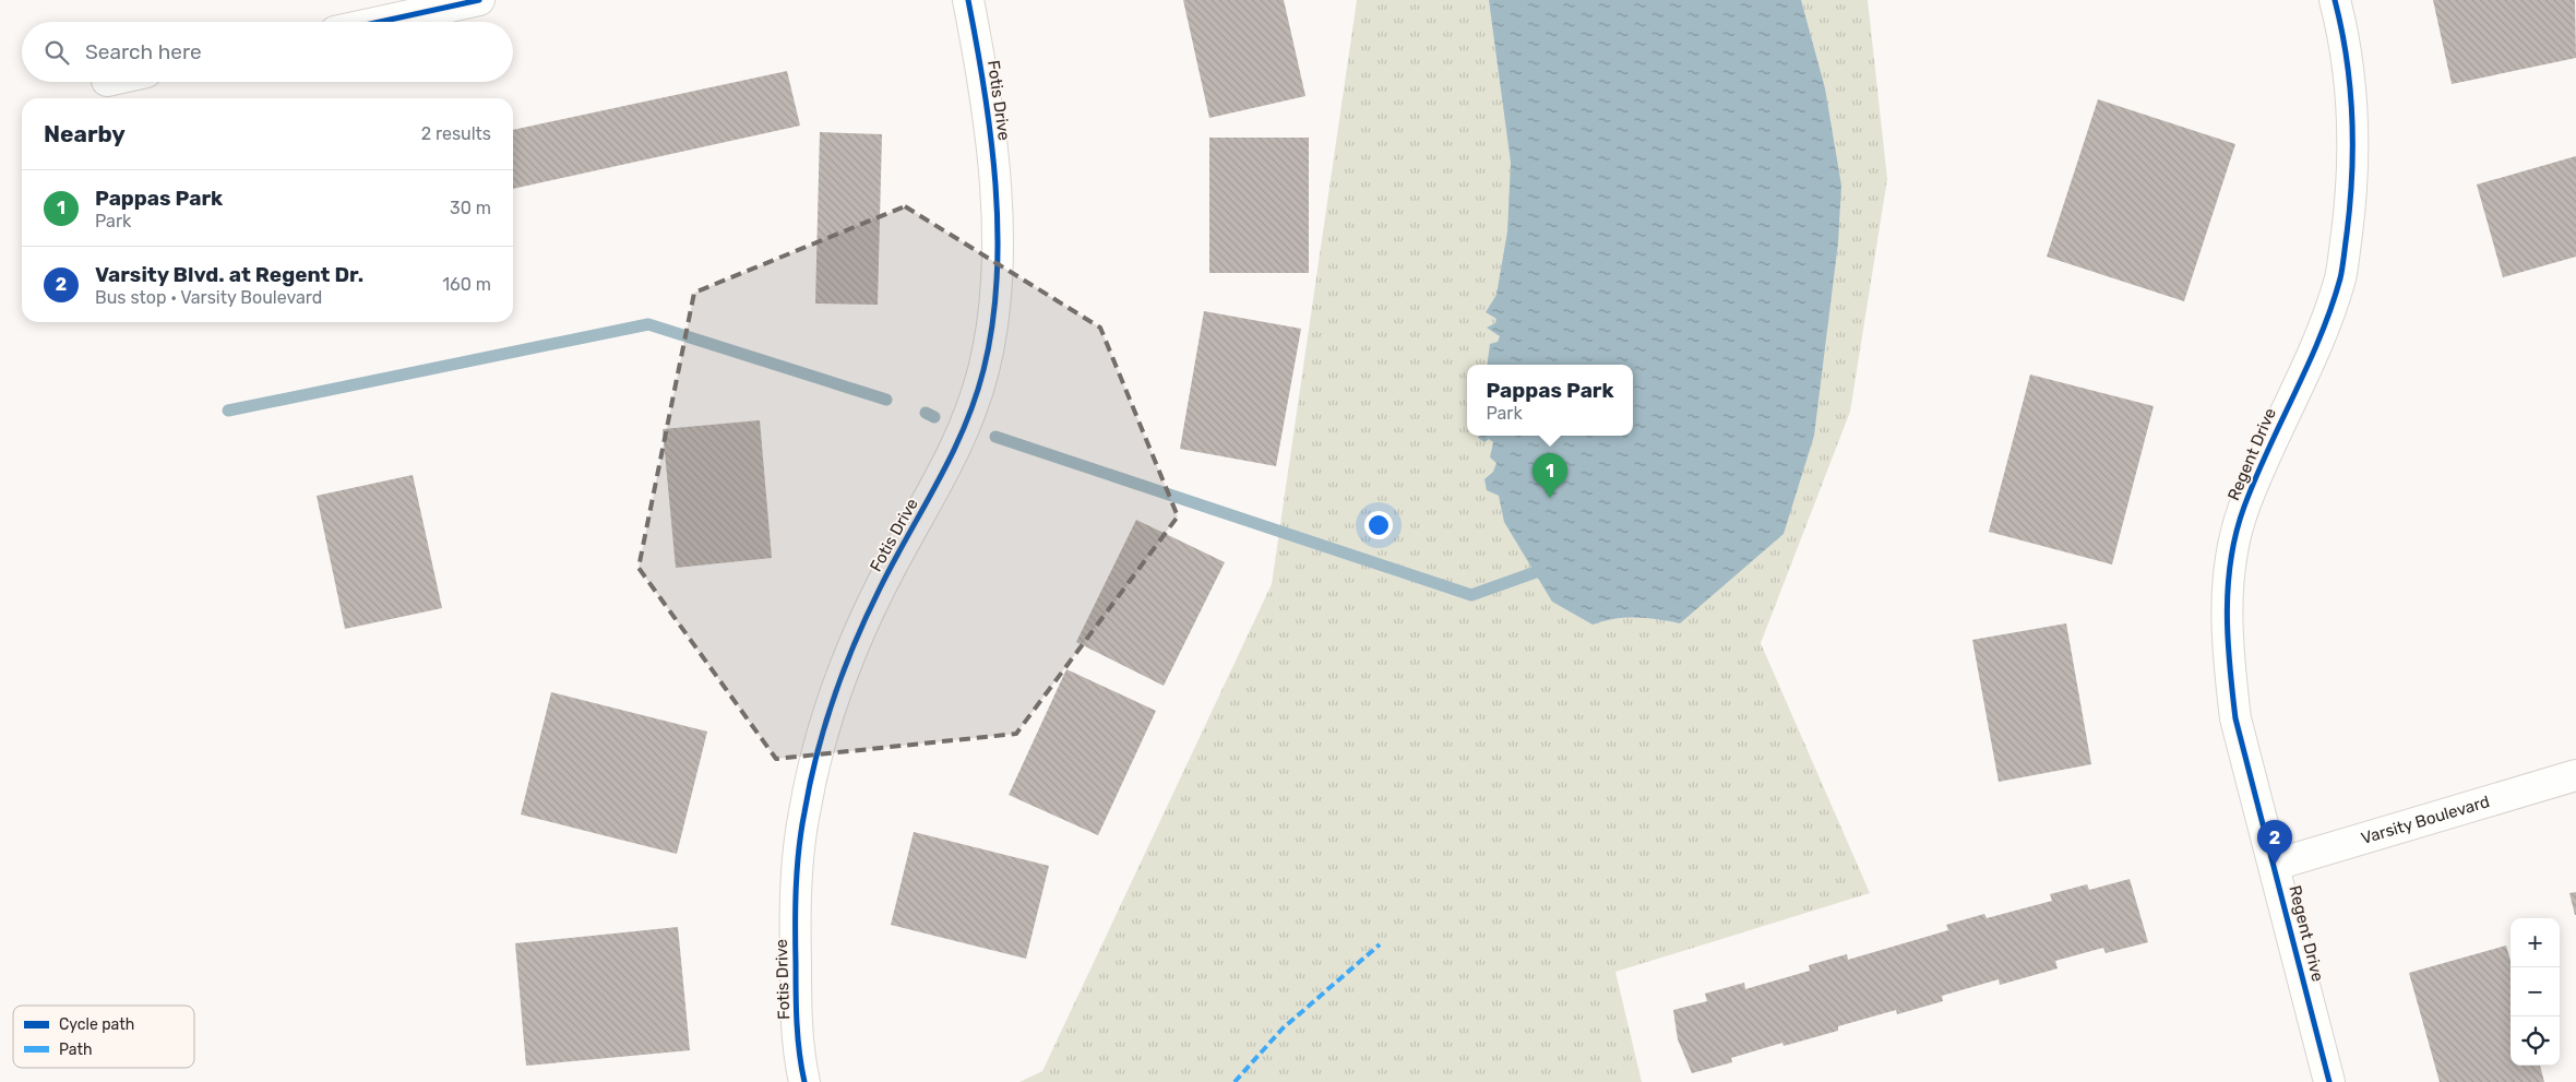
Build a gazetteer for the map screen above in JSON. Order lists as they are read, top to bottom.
{
  "streets": {
    "street": ["Fotis Drive", "Regent Drive", "Varsity Boulevard"]
  },
  "crossings": [
    ["Regent Drive", "Varsity Boulevard"]
  ],
  "legend": ["Cycle path", "Path"],
  "page": {
    "search": "Search here",
    "heading": ["Nearby", "2 results"],
    "list": [
      {
        "mark": "1",
        "name": "Pappas Park",
        "note": "Park",
        "value": "30 m"
      },
      {
        "mark": "2",
        "name": "Varsity Blvd. at Regent Dr.",
        "note": "Bus stop · Varsity Boulevard",
        "value": "160 m"
      }
    ],
    "popup": ["Pappas Park", "Park"],
    "pins": ["1", "2"],
    "map_buttons": ["+", "−"]
  }
}
